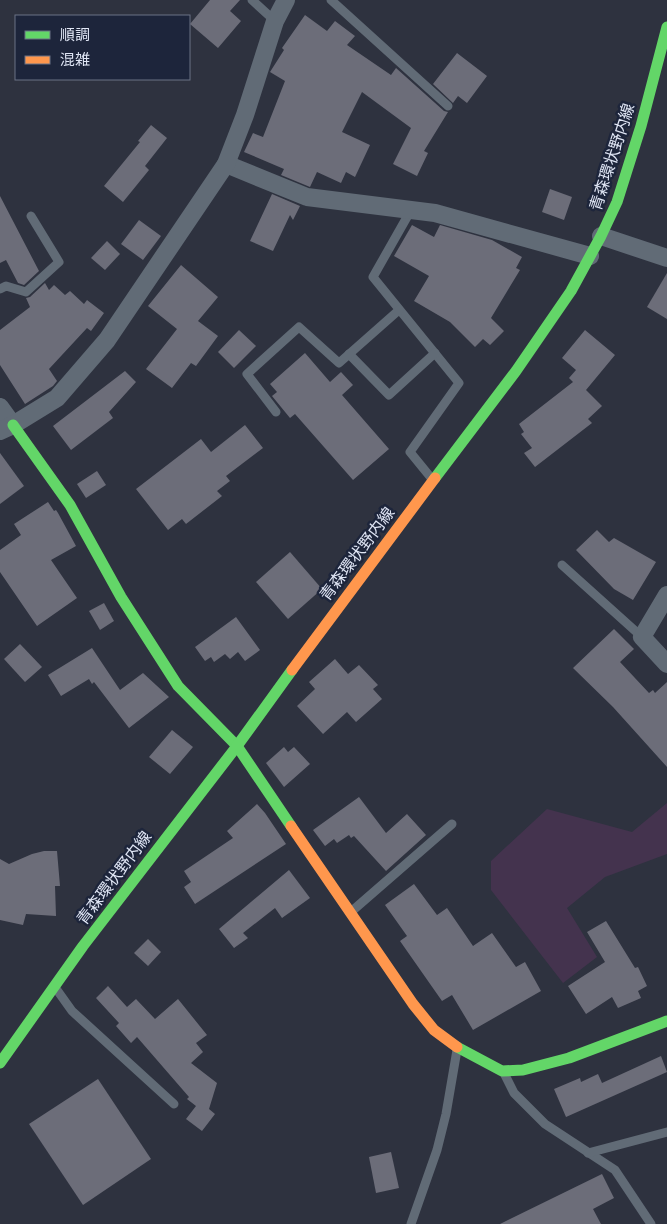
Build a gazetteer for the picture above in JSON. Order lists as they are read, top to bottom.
{
  "streets": {
    "main road": ["青森環状野内線"]
  },
  "legend": ["順調", "混雑"]
}
